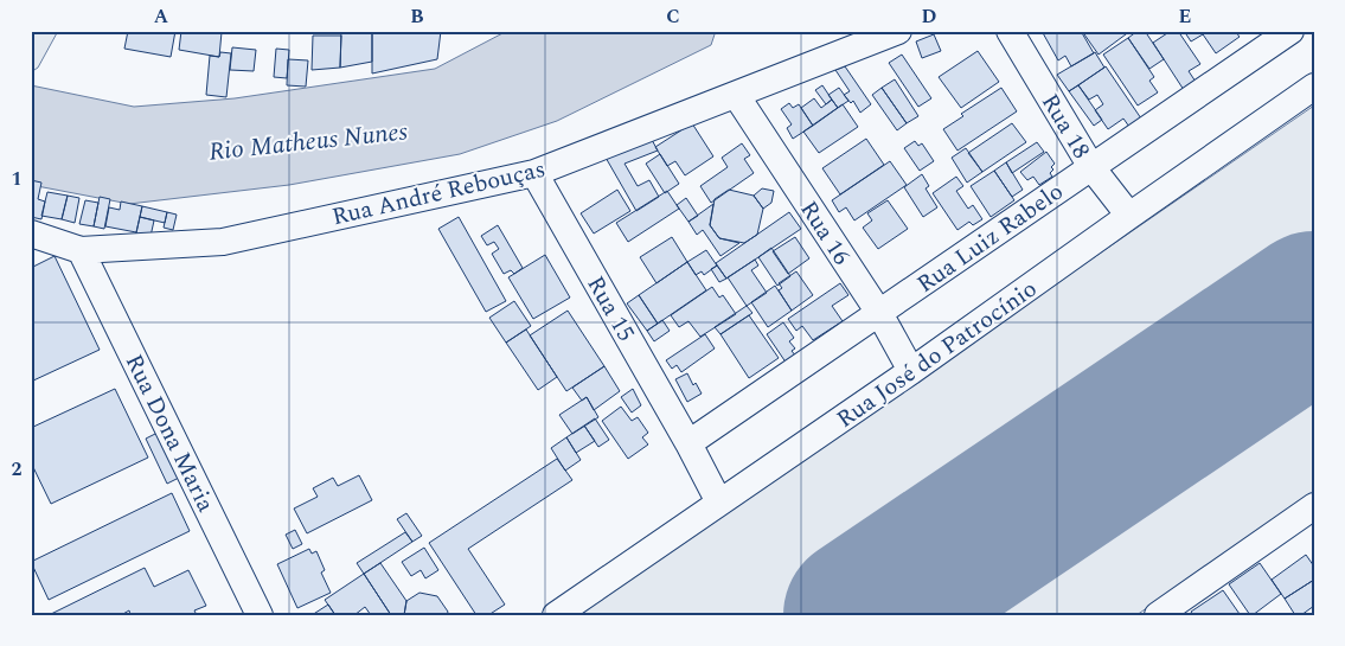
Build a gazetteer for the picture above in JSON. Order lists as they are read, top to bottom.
{
  "streets": {
    "street": [
      "Rua 18",
      "Rua André Rebouças",
      "Rua 16",
      "Rua Luiz Rabelo",
      "Rua 15",
      "Rua José do Patrocínio",
      "Rua Dona Maria"
    ]
  },
  "crossings": [
    ["Rua 18", "Rua Luiz Rabelo"],
    ["Rua 18", "Rua José do Patrocínio"],
    ["Rua André Rebouças", "Rua 16"],
    ["Rua André Rebouças", "Rua 15"],
    ["Rua André Rebouças", "Rua Dona Maria"],
    ["Rua 16", "Rua Luiz Rabelo"],
    ["Rua 16", "Rua José do Patrocínio"],
    ["Rua Luiz Rabelo", "Rua 15"],
    ["Rua 15", "Rua José do Patrocínio"]
  ],
  "water": ["Rio Matheus Nunes"],
  "grid": {
    "columns": [
      "A",
      "B",
      "C",
      "D",
      "E"
    ],
    "rows": ["1", "2"]
  }
}
